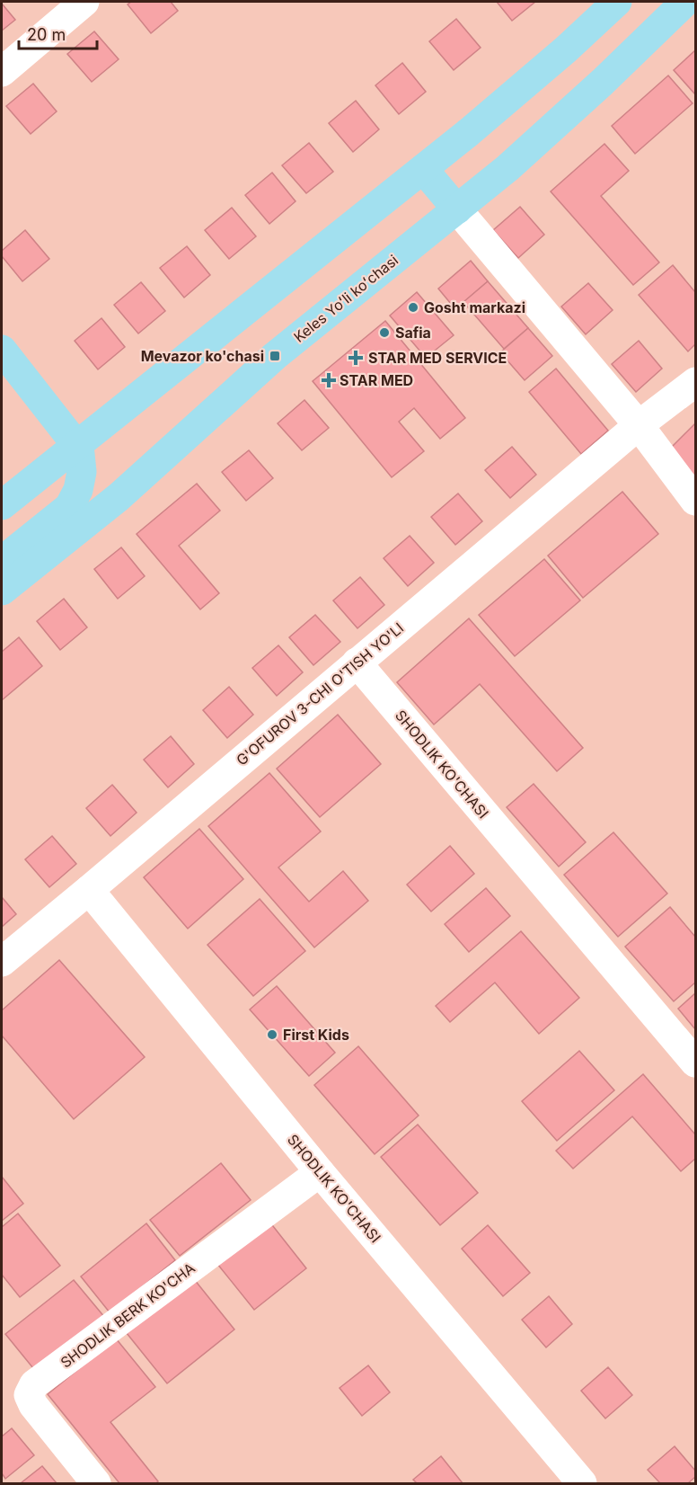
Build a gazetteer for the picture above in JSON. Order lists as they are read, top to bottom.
{
  "streets": {
    "main road": ["Keles Yoʻli koʻchasi"],
    "street": ["G'OFUROV 3-CHI O'TISH YO'LI", "SHODLIK KO'CHASI", "SHODLIK BERK KO'CHA"]
  },
  "crossings": [
    ["G'OFUROV 3-CHI O'TISH YO'LI", "SHODLIK KO'CHASI"],
    ["SHODLIK KO'CHASI", "SHODLIK BERK KO'CHA"]
  ],
  "places": {
    "other": ["Gosht markazi", "Safia", "First Kids"],
    "transit": ["Mevazor ko'chasi"],
    "health": ["STAR MED SERVICE", "STAR MED"]
  },
  "scale_bar": "20 m"
}
